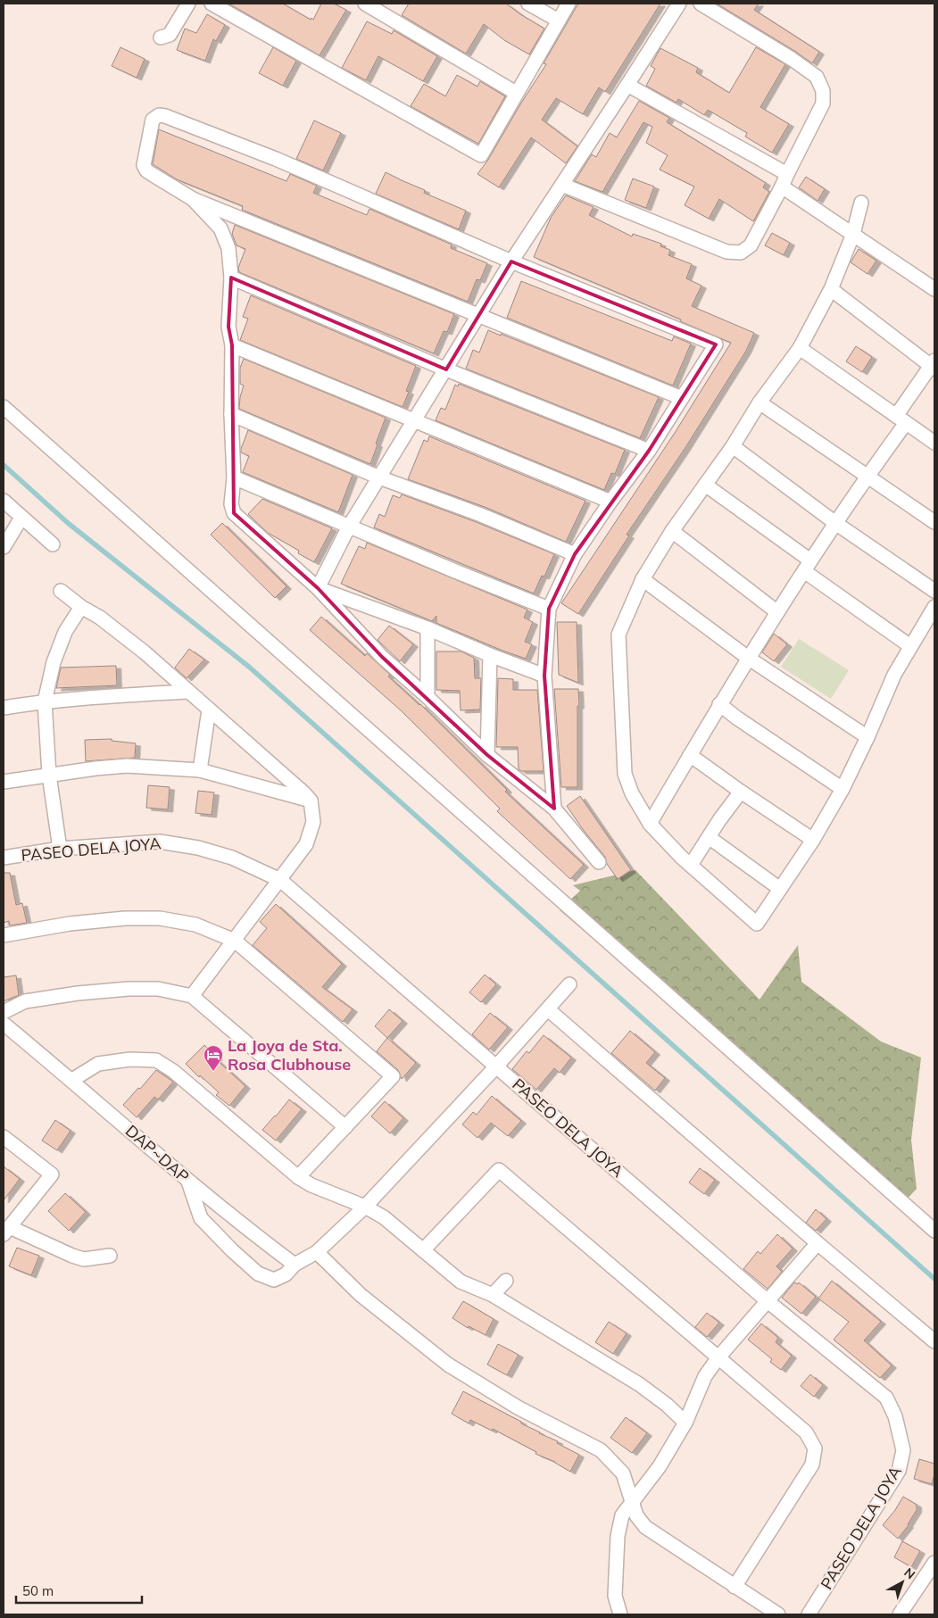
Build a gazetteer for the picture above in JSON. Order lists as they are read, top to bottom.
{
  "streets": {
    "street": ["PASEO DELA JOYA", "DAP~DAP"]
  },
  "places": {
    "hotel": ["La Joya de Sta. Rosa Clubhouse"]
  },
  "scale_bar": "50 m",
  "north": "top right"
}
